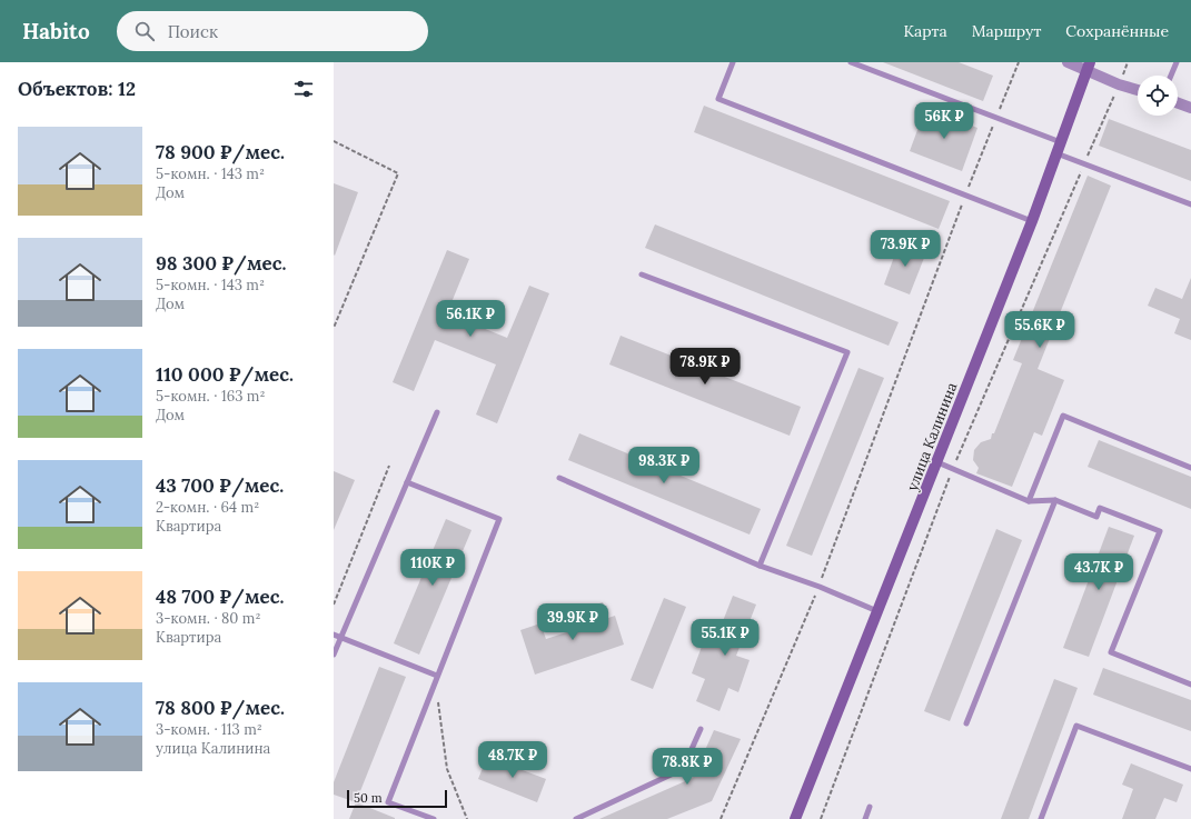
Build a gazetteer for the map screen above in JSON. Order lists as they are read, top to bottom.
{
  "streets": {
    "street": ["улица Калинина"]
  },
  "scale_bar": "50 m",
  "page": {
    "header": "Habito",
    "search": "Поиск",
    "nav": ["Карта", "Маршрут", "Сохранённые"],
    "heading": "Объектов: 12",
    "price": [
      "56K ₽",
      "73.9K ₽",
      "56.1K ₽",
      "55.6K ₽",
      "78.9K ₽",
      "98.3K ₽",
      "110K ₽",
      "43.7K ₽",
      "39.9K ₽",
      "55.1K ₽",
      "48.7K ₽",
      "78.8K ₽"
    ],
    "list": [
      {
        "name": "78 900 ₽/мес.",
        "note": "5-комн. · 143 m² · Дом"
      },
      {
        "name": "98 300 ₽/мес.",
        "note": "5-комн. · 143 m² · Дом"
      },
      {
        "name": "110 000 ₽/мес.",
        "note": "5-комн. · 163 m² · Дом"
      },
      {
        "name": "43 700 ₽/мес.",
        "note": "2-комн. · 64 m² · Квартира"
      },
      {
        "name": "48 700 ₽/мес.",
        "note": "3-комн. · 80 m² · Квартира"
      },
      {
        "name": "78 800 ₽/мес.",
        "note": "3-комн. · 113 m² · улица Калинина"
      }
    ],
    "scale": "50 m"
  }
}
